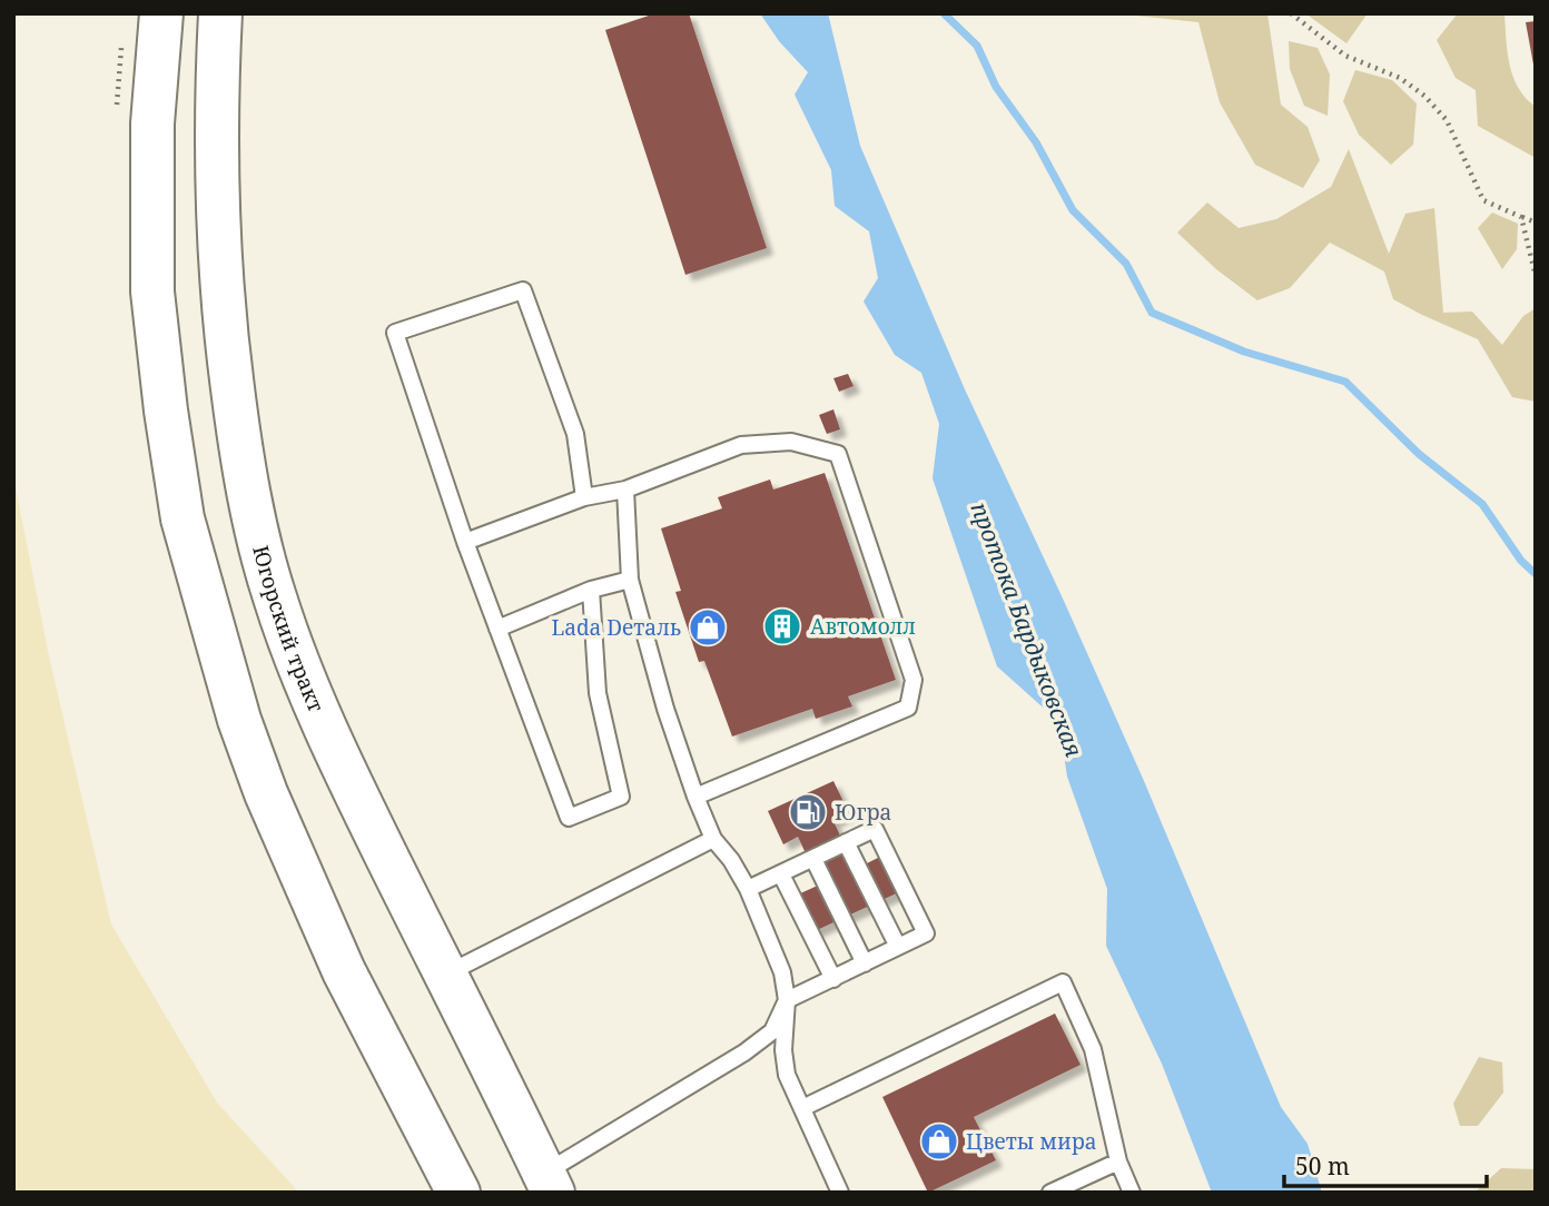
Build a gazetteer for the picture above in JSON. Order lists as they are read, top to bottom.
{
  "streets": {
    "main road": ["Югорский тракт"]
  },
  "water": ["протока Бардыковская"],
  "places": {
    "building": ["Автомолл"],
    "shop": ["Lada Dеталь", "Цветы мира"],
    "fuel station": ["Югра"]
  },
  "scale_bar": "50 m"
}
